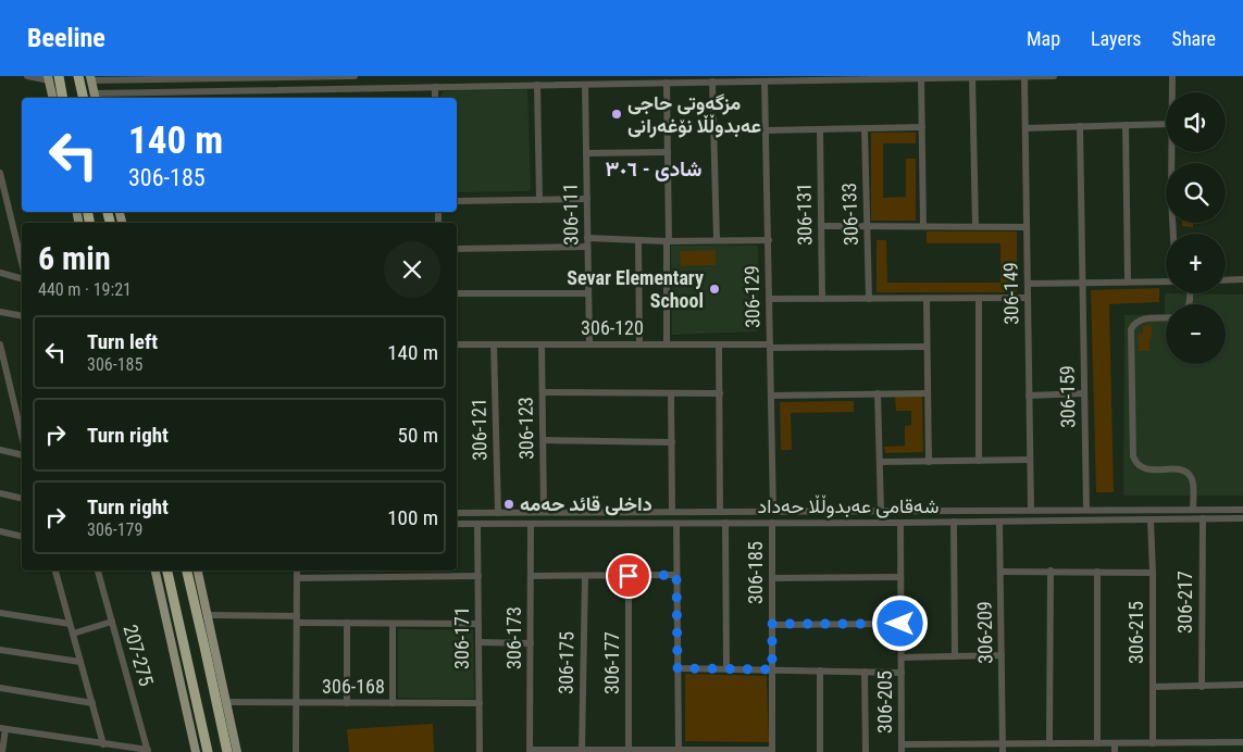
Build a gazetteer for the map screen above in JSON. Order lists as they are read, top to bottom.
{
  "streets": {
    "street": [
      "306-111",
      "306-131",
      "306-133",
      "306-149",
      "306-129",
      "306-120",
      "306-159",
      "306-123",
      "306-121",
      "شەقامی عەبدوڵڵا حەداد",
      "306-185",
      "306-217",
      "306-209",
      "306-215",
      "306-171",
      "306-173",
      "207-275",
      "306-175",
      "306-177",
      "306-168",
      "306-205"
    ]
  },
  "crossings": [
    ["306-111", "306-120"],
    ["306-149", "شەقامی عەبدوڵڵا حەداد"],
    ["306-129", "306-120"],
    ["306-129", "شەقامی عەبدوڵڵا حەداد"],
    ["306-120", "306-123"],
    ["306-120", "306-121"],
    ["306-159", "شەقامی عەبدوڵڵا حەداد"],
    ["306-123", "شەقامی عەبدوڵڵا حەداد"],
    ["306-121", "شەقامی عەبدوڵڵا حەداد"],
    ["شەقامی عەبدوڵڵا حەداد", "306-185"],
    ["شەقامی عەبدوڵڵا حەداد", "306-217"],
    ["شەقامی عەبدوڵڵا حەداد", "306-209"],
    ["شەقامی عەبدوڵڵا حەداد", "306-215"],
    ["شەقامی عەبدوڵڵا حەداد", "306-171"],
    ["شەقامی عەبدوڵڵا حەداد", "306-173"],
    ["شەقامی عەبدوڵڵا حەداد", "306-205"],
    ["306-171", "306-168"]
  ],
  "districts": ["شادی - ٣٠٦"],
  "places": ["مزگەوتی حاجی عەبدوڵڵا نۆغەرانی", "Sevar Elementary School", "داخلی قائد حەمە"],
  "page": {
    "header": "Beeline",
    "nav": ["Map", "Layers", "Share"],
    "map_buttons": ["+", "−"],
    "turn": ["140 m", "306-185"],
    "heading": ["6 min", "440 m · 19:21"],
    "list": [
      {
        "name": "Turn left",
        "note": "306-185",
        "value": "140 m"
      },
      {
        "name": "Turn right",
        "value": "50 m"
      },
      {
        "name": "Turn right",
        "note": "306-179",
        "value": "100 m"
      }
    ]
  }
}
